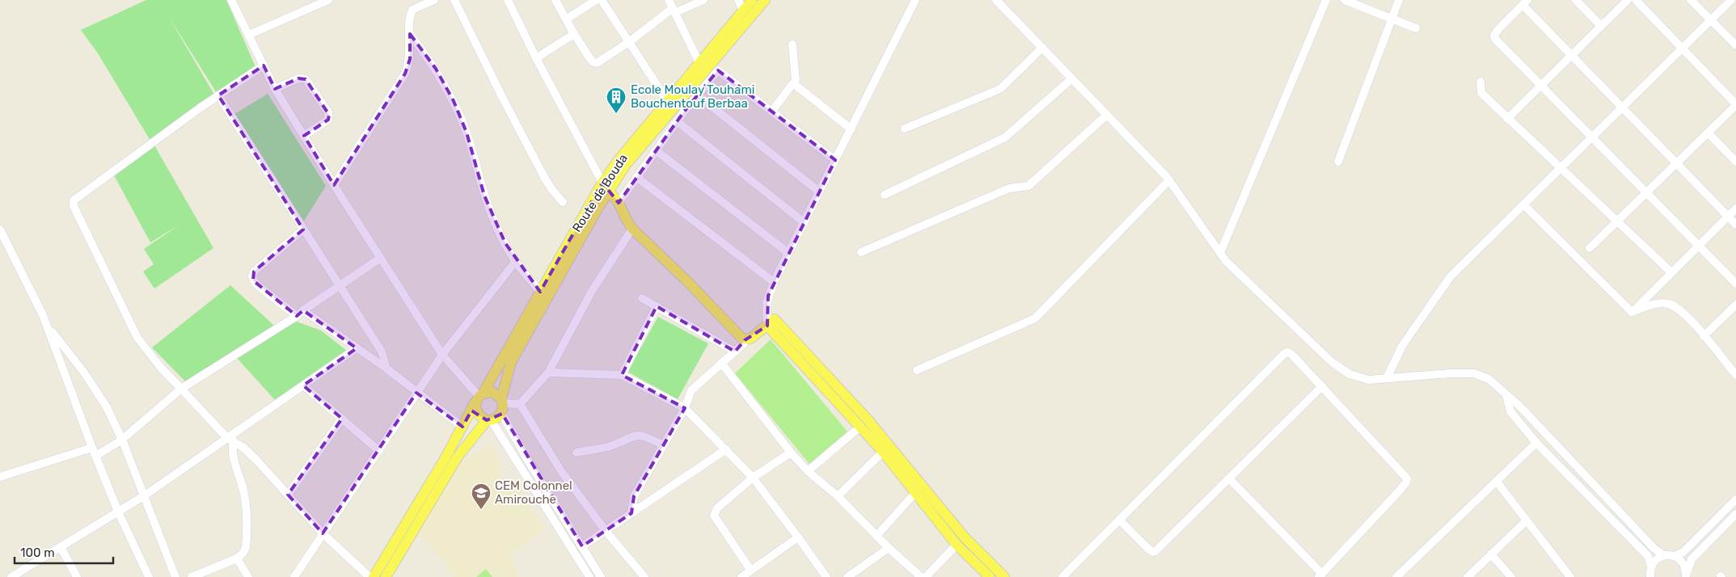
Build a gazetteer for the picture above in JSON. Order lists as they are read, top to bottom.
{
  "streets": {
    "main road": ["Route de Bouda"]
  },
  "places": {
    "building": ["Ecole Moulay Touhami Bouchentouf Berbaa"],
    "school or university": ["CEM Colonnel Amirouche"]
  },
  "scale_bar": "100 m"
}
